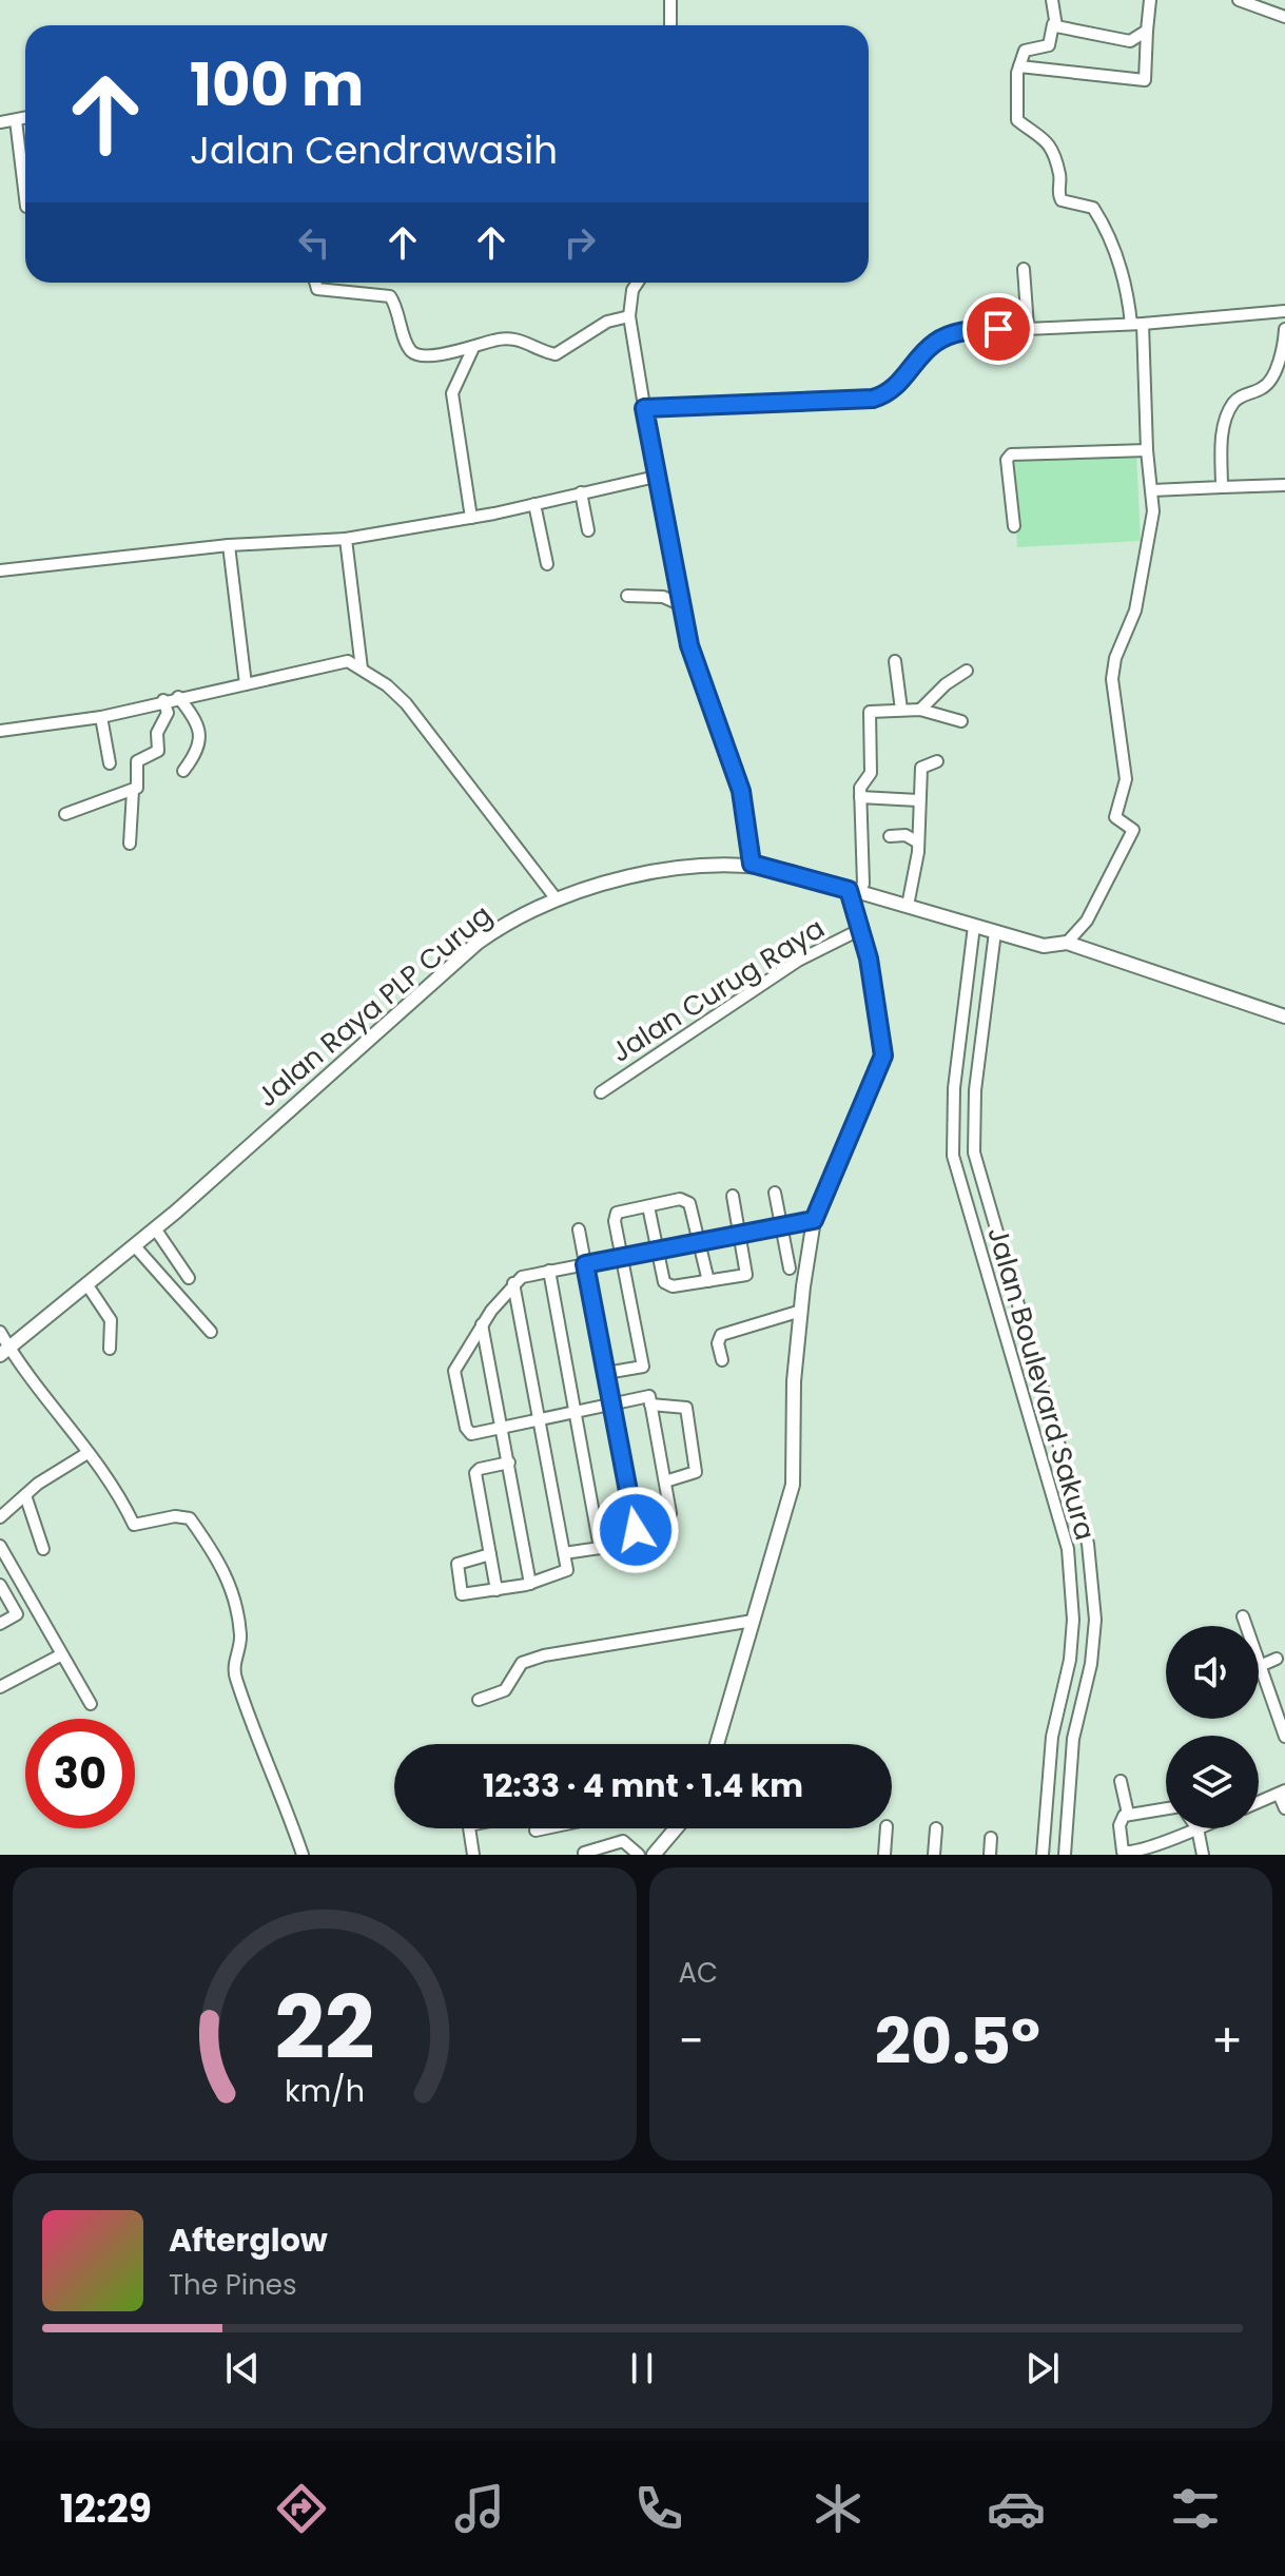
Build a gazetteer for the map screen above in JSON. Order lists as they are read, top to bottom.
{
  "streets": {
    "main road": ["Jalan Raya PLP Curug"],
    "street": ["Jalan Curug Raya", "Jalan Boulevard Sakura"]
  },
  "crossings": [
    ["Jalan Raya PLP Curug", "Jalan Boulevard Sakura"]
  ],
  "page": {
    "turn": ["100 m", "Jalan Cendrawasih"],
    "limit": "30",
    "trip": "12:33 · 4 mnt · 1.4 km",
    "tile": "AC",
    "heat": ["−", "20.5°", "+"],
    "song": ["Afterglow", "The Pines"],
    "tabs": "12:29",
    "gauge": ["22", "km/h"]
  }
}
